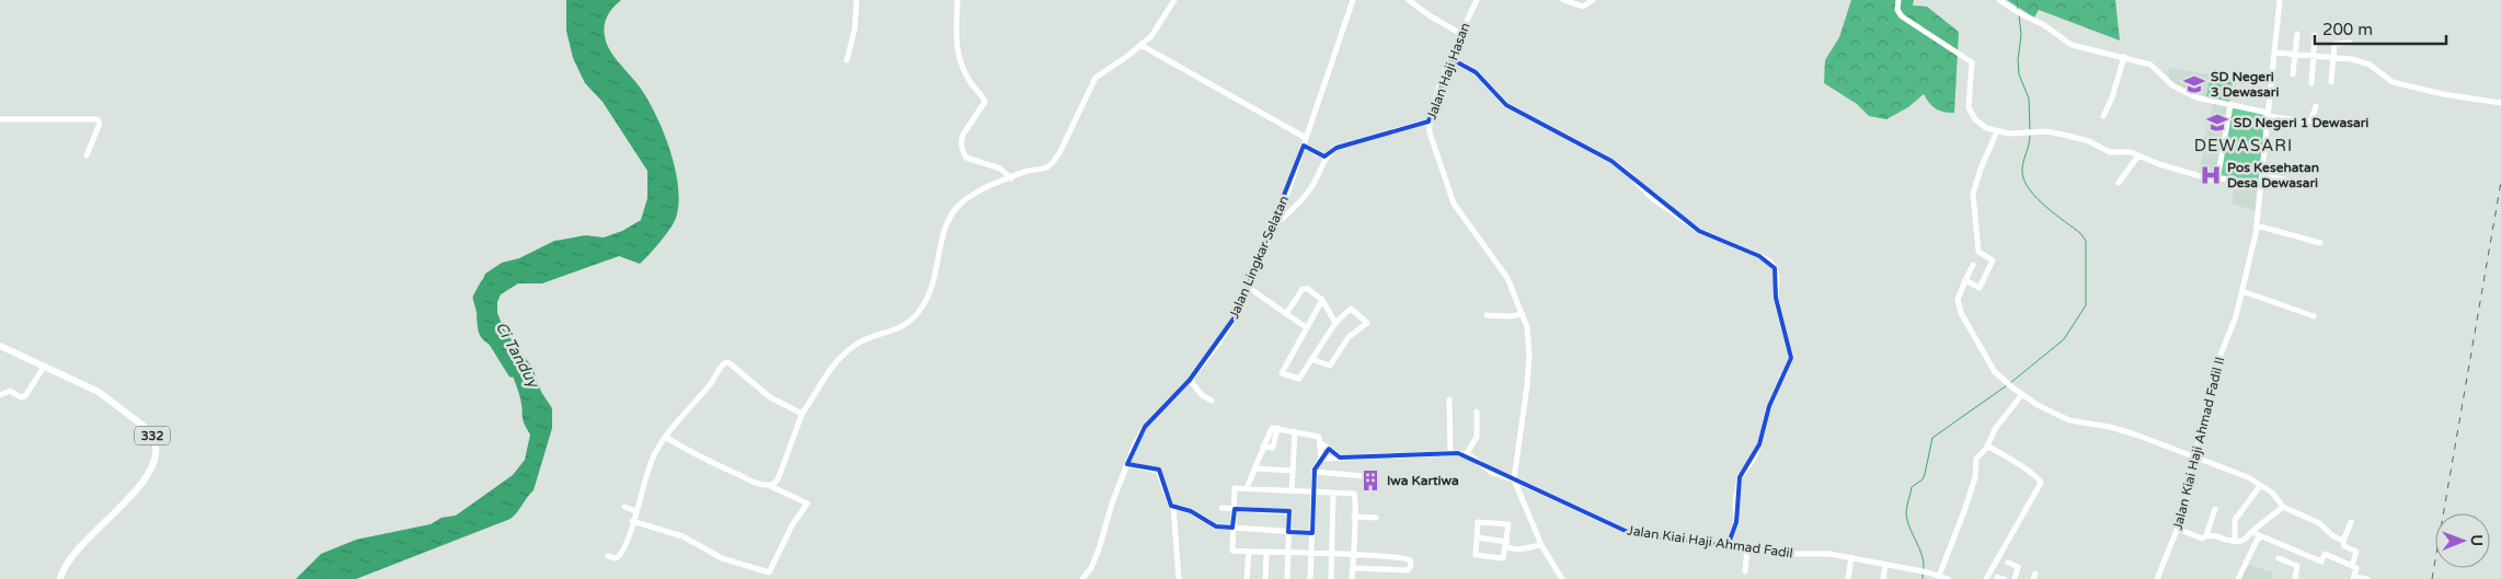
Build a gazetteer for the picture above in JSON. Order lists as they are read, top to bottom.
{
  "streets": {
    "main road": ["332"],
    "street": [
      "Jalan Haji Hasan",
      "Jalan Lingkar Selatan",
      "Jalan Kiai Haji Ahmad Fadil II",
      "Jalan Kiai Haji Ahmad Fadil"
    ]
  },
  "crossings": [
    ["Jalan Haji Hasan", "Jalan Kiai Haji Ahmad Fadil"]
  ],
  "districts": ["DEWASARI"],
  "water": ["Ci Tanduy"],
  "places": {
    "school or university": ["SD Negeri 3 Dewasari", "SD Negeri 1 Dewasari"],
    "hospital": ["Pos Kesehatan Desa Dewasari"],
    "building": ["Iwa Kartiwa"]
  },
  "scale_bar": "200 m",
  "north": "right"
}
